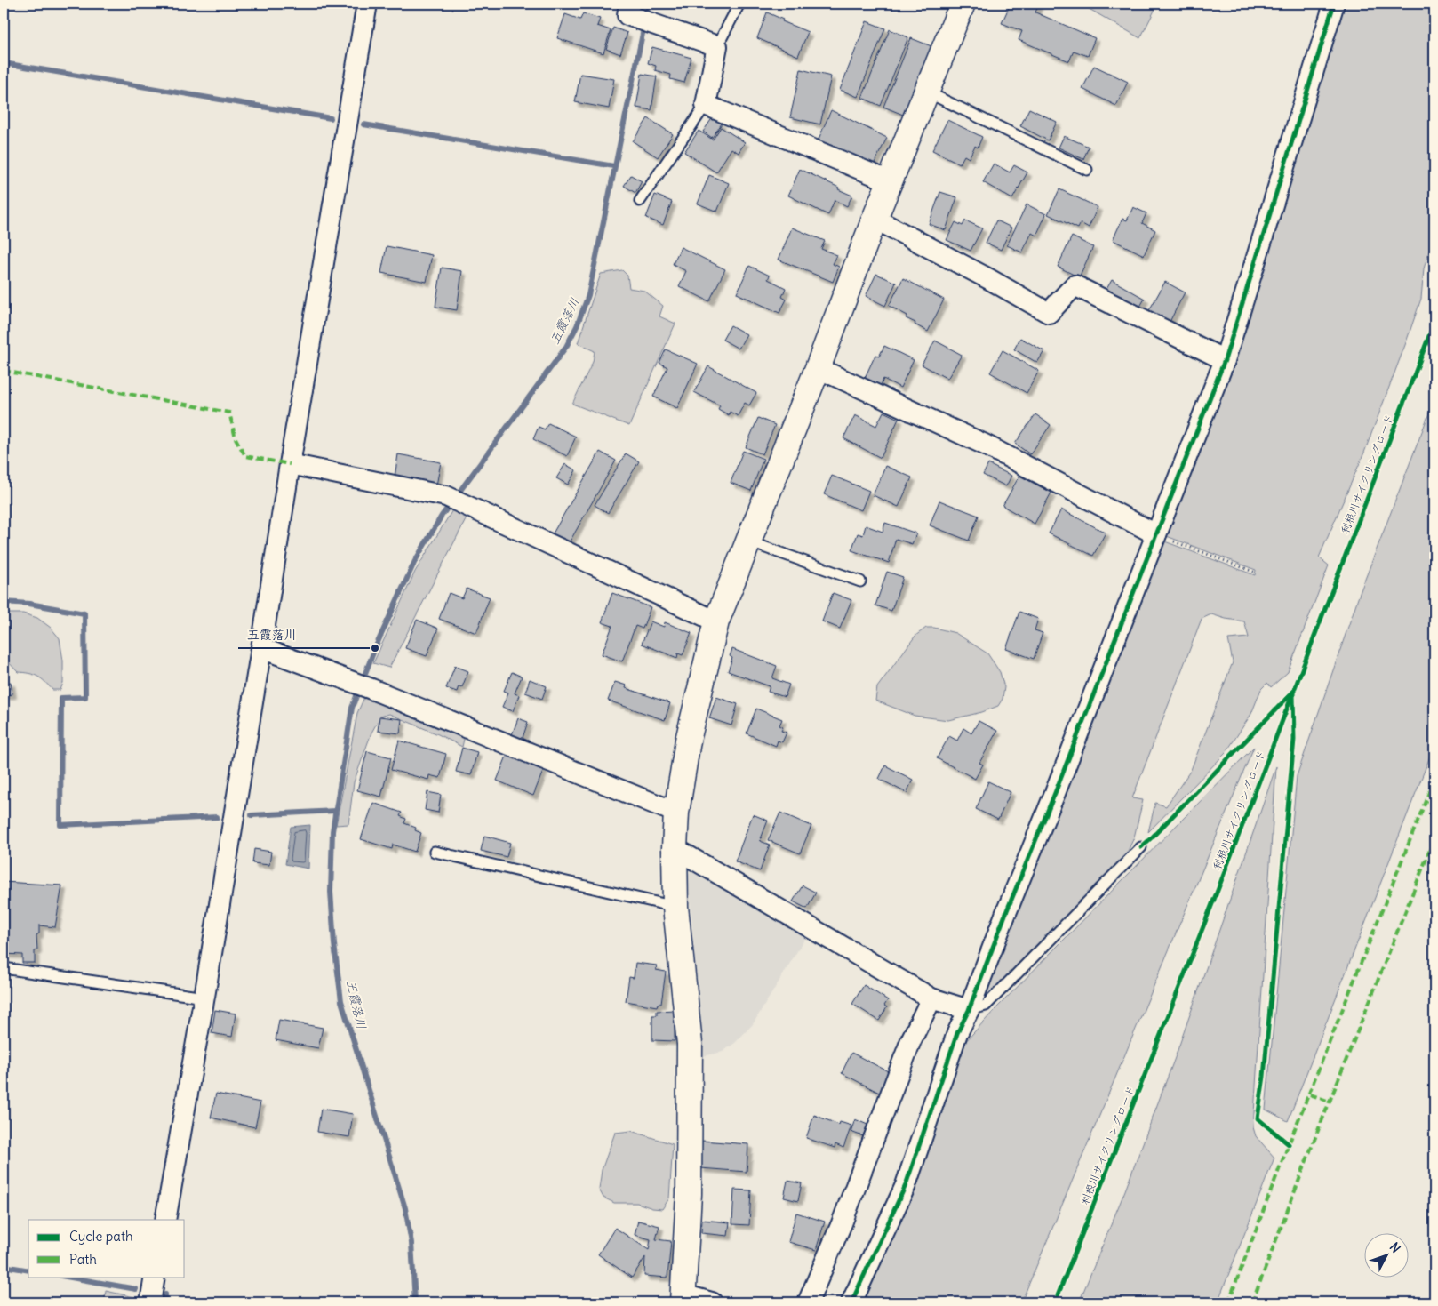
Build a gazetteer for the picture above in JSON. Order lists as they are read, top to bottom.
{
  "streets": {
    "cycle path": ["利根川サイクリングロード"]
  },
  "water": ["五霞落川"],
  "places": ["五霞落川"],
  "legend": ["Cycle path", "Path"],
  "north": "top right"
}
